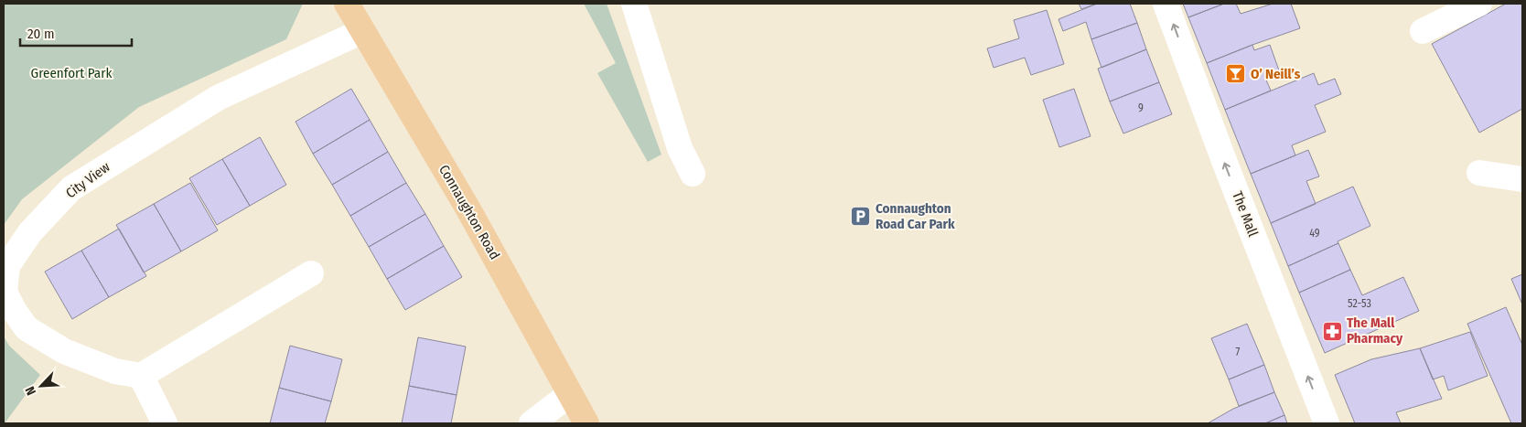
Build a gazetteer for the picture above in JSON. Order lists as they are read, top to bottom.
{
  "streets": {
    "main road": ["Connaughton Road"],
    "street": ["City View", "The Mall"]
  },
  "crossings": [
    ["City View", "Connaughton Road"]
  ],
  "one_way": ["The Mall"],
  "parks": ["Greenfort Park"],
  "places": {
    "bar": ["O’ Neill’s"],
    "parking": ["Connaughton Road Car Park"],
    "pharmacy": ["The Mall Pharmacy"]
  },
  "house_numbers": [
    "9",
    "49",
    "52-53",
    "7"
  ],
  "scale_bar": "20 m",
  "north": "bottom left"
}
